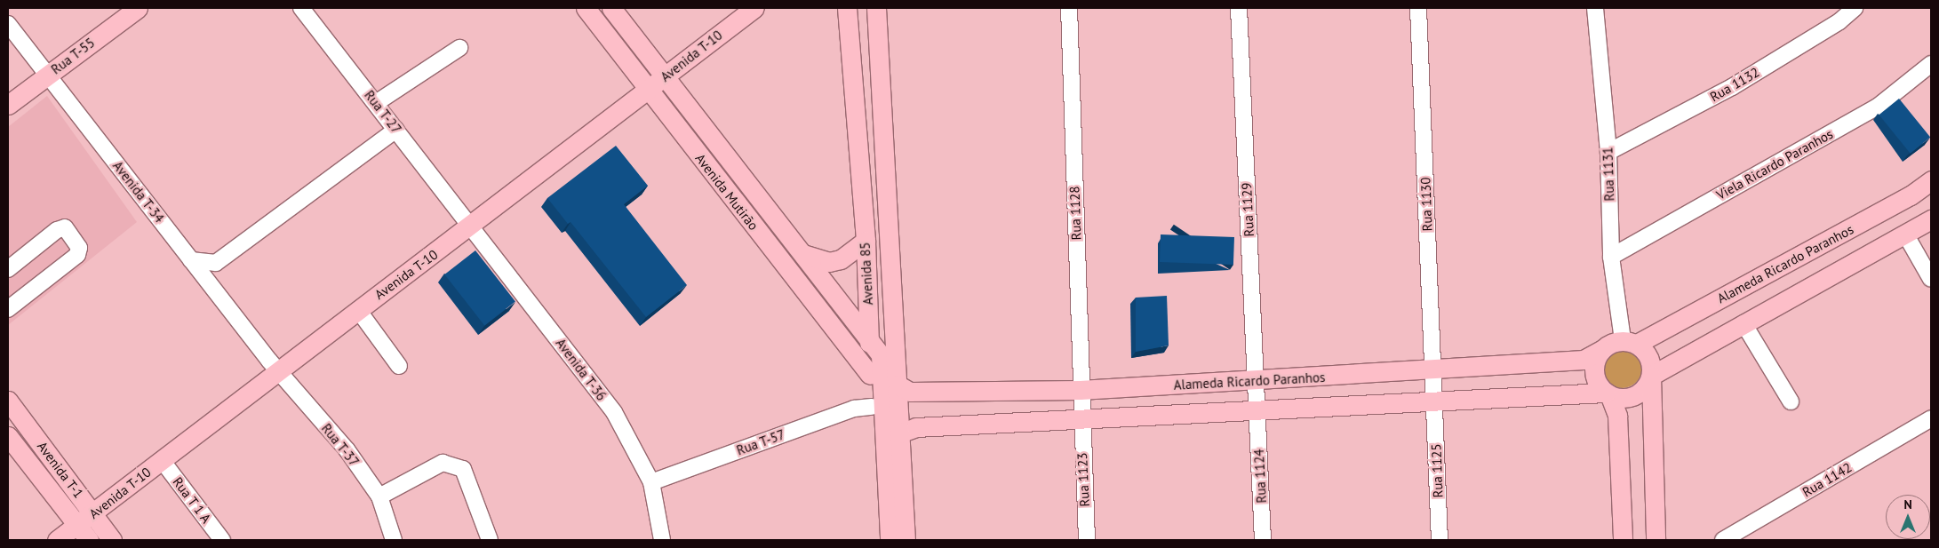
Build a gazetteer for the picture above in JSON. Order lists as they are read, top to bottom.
{
  "streets": {
    "main road": [
      "Rua T-55",
      "Avenida T-10",
      "Avenida Mutirão",
      "Alameda Ricardo Paranhos",
      "Avenida 85",
      "Avenida T-1"
    ],
    "street": [
      "Rua 1132",
      "Rua T-27",
      "Viela Ricardo Paranhos",
      "Rua 1131",
      "Avenida T-34",
      "Rua 1130",
      "Rua 1129",
      "Rua 1128",
      "Avenida T-36",
      "Rua T-57",
      "Rua T-37",
      "Rua 1125",
      "Rua 1124",
      "Rua 1123",
      "Rua 1142",
      "Rua T 1 A"
    ]
  },
  "crossings": [
    ["Rua T-55", "Avenida T-34"],
    ["Avenida T-10", "Rua T-27"],
    ["Avenida T-10", "Avenida T-34"],
    ["Avenida T-10", "Avenida Mutirão"],
    ["Avenida T-10", "Avenida T-36"],
    ["Avenida T-10", "Rua T-37"],
    ["Avenida T-10", "Avenida T-1"],
    ["Avenida T-10", "Rua T 1 A"],
    ["Rua 1132", "Rua 1131"],
    ["Rua T-27", "Avenida T-36"],
    ["Viela Ricardo Paranhos", "Rua 1131"],
    ["Rua 1131", "Alameda Ricardo Paranhos"],
    ["Avenida T-34", "Rua T-37"],
    ["Avenida Mutirão", "Avenida 85"],
    ["Rua 1130", "Alameda Ricardo Paranhos"],
    ["Rua 1130", "Rua 1125"],
    ["Rua 1129", "Alameda Ricardo Paranhos"],
    ["Rua 1129", "Rua 1124"],
    ["Rua 1128", "Alameda Ricardo Paranhos"],
    ["Rua 1128", "Rua 1123"],
    ["Alameda Ricardo Paranhos", "Avenida 85"],
    ["Avenida 85", "Rua T-57"],
    ["Avenida T-36", "Rua T-57"]
  ],
  "north": "top"
}
